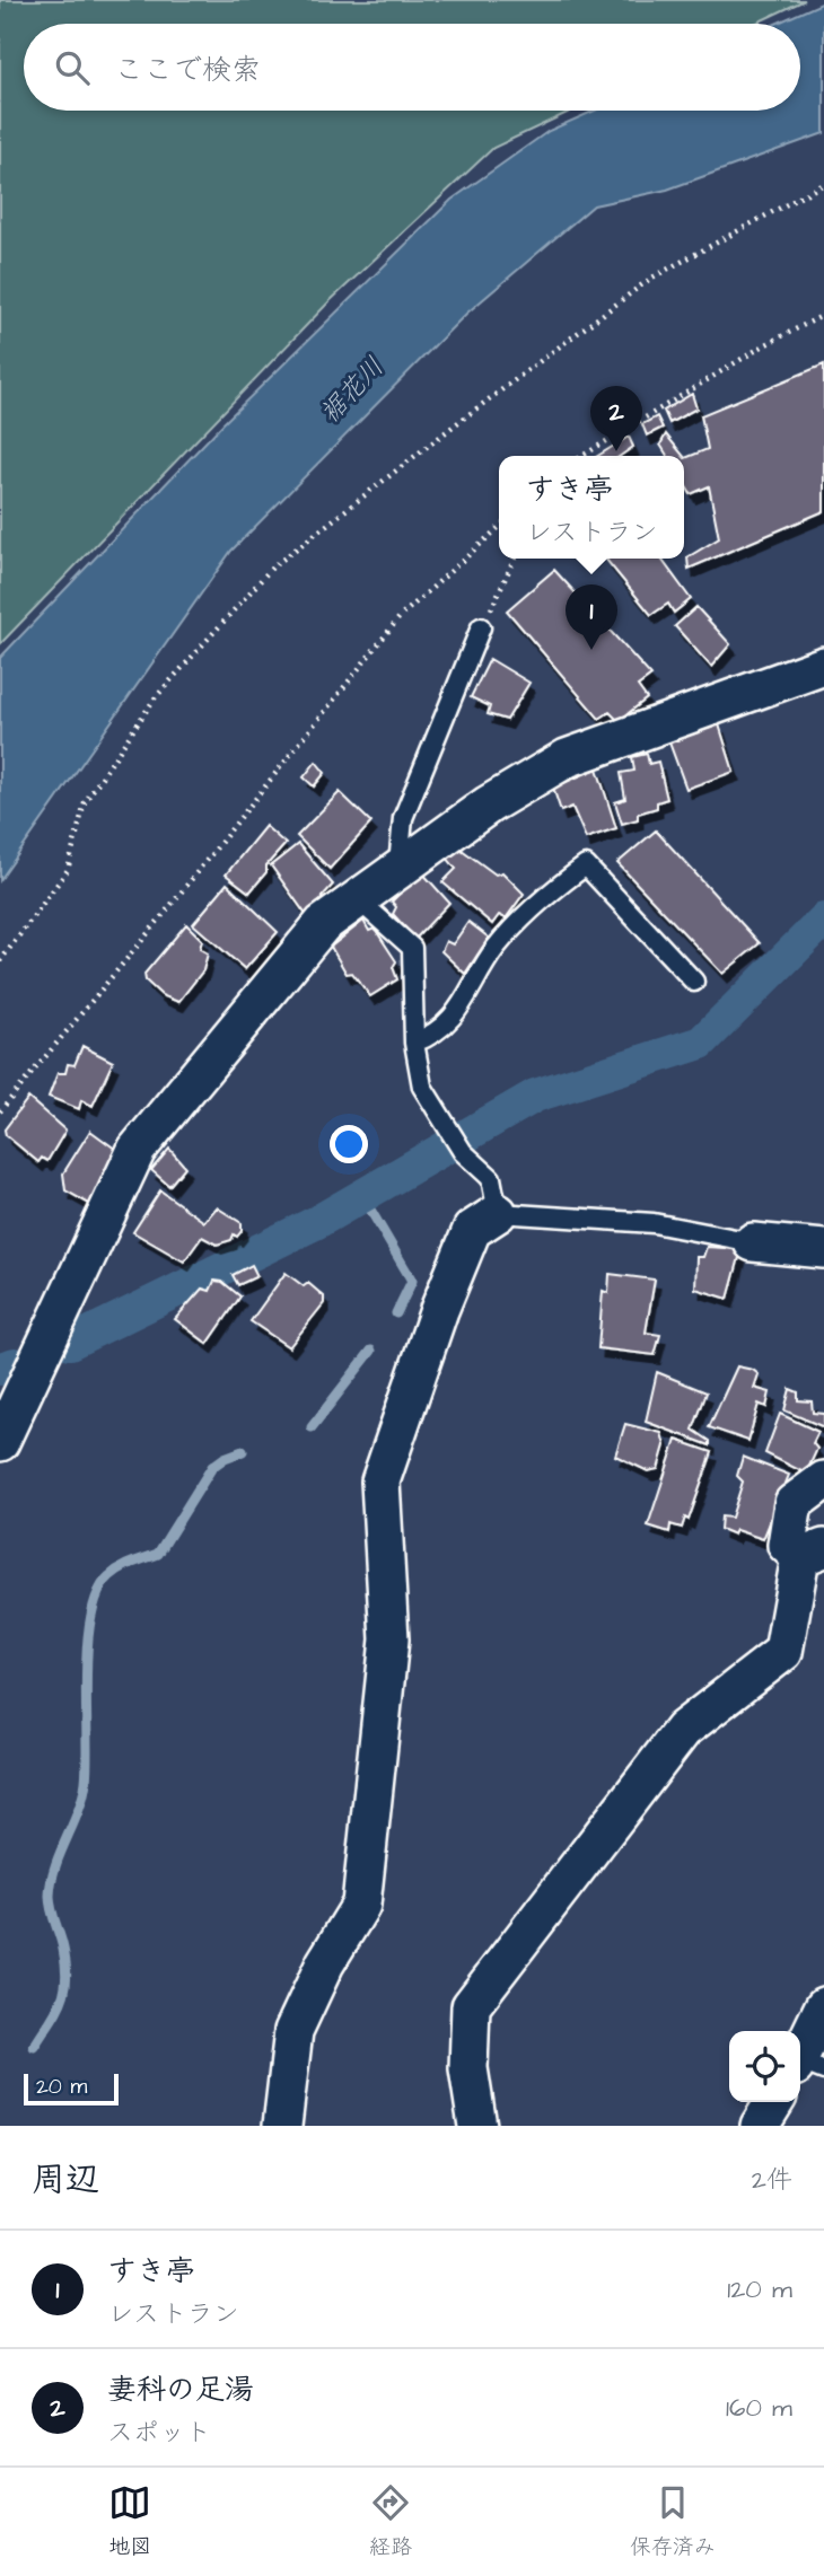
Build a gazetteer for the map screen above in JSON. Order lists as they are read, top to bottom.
{
  "water": ["裾花川"],
  "scale_bar": "20 m",
  "page": {
    "search": "ここで検索",
    "pins": ["2", "1"],
    "popup": ["すき亭", "レストラン"],
    "scale": "20 m",
    "heading": ["周辺", "2件"],
    "list": [
      {
        "mark": "1",
        "name": "すき亭",
        "note": "レストラン",
        "value": "120 m"
      },
      {
        "mark": "2",
        "name": "妻科の足湯",
        "note": "スポット",
        "value": "160 m"
      }
    ],
    "nav": ["地図", "経路", "保存済み"]
  }
}
